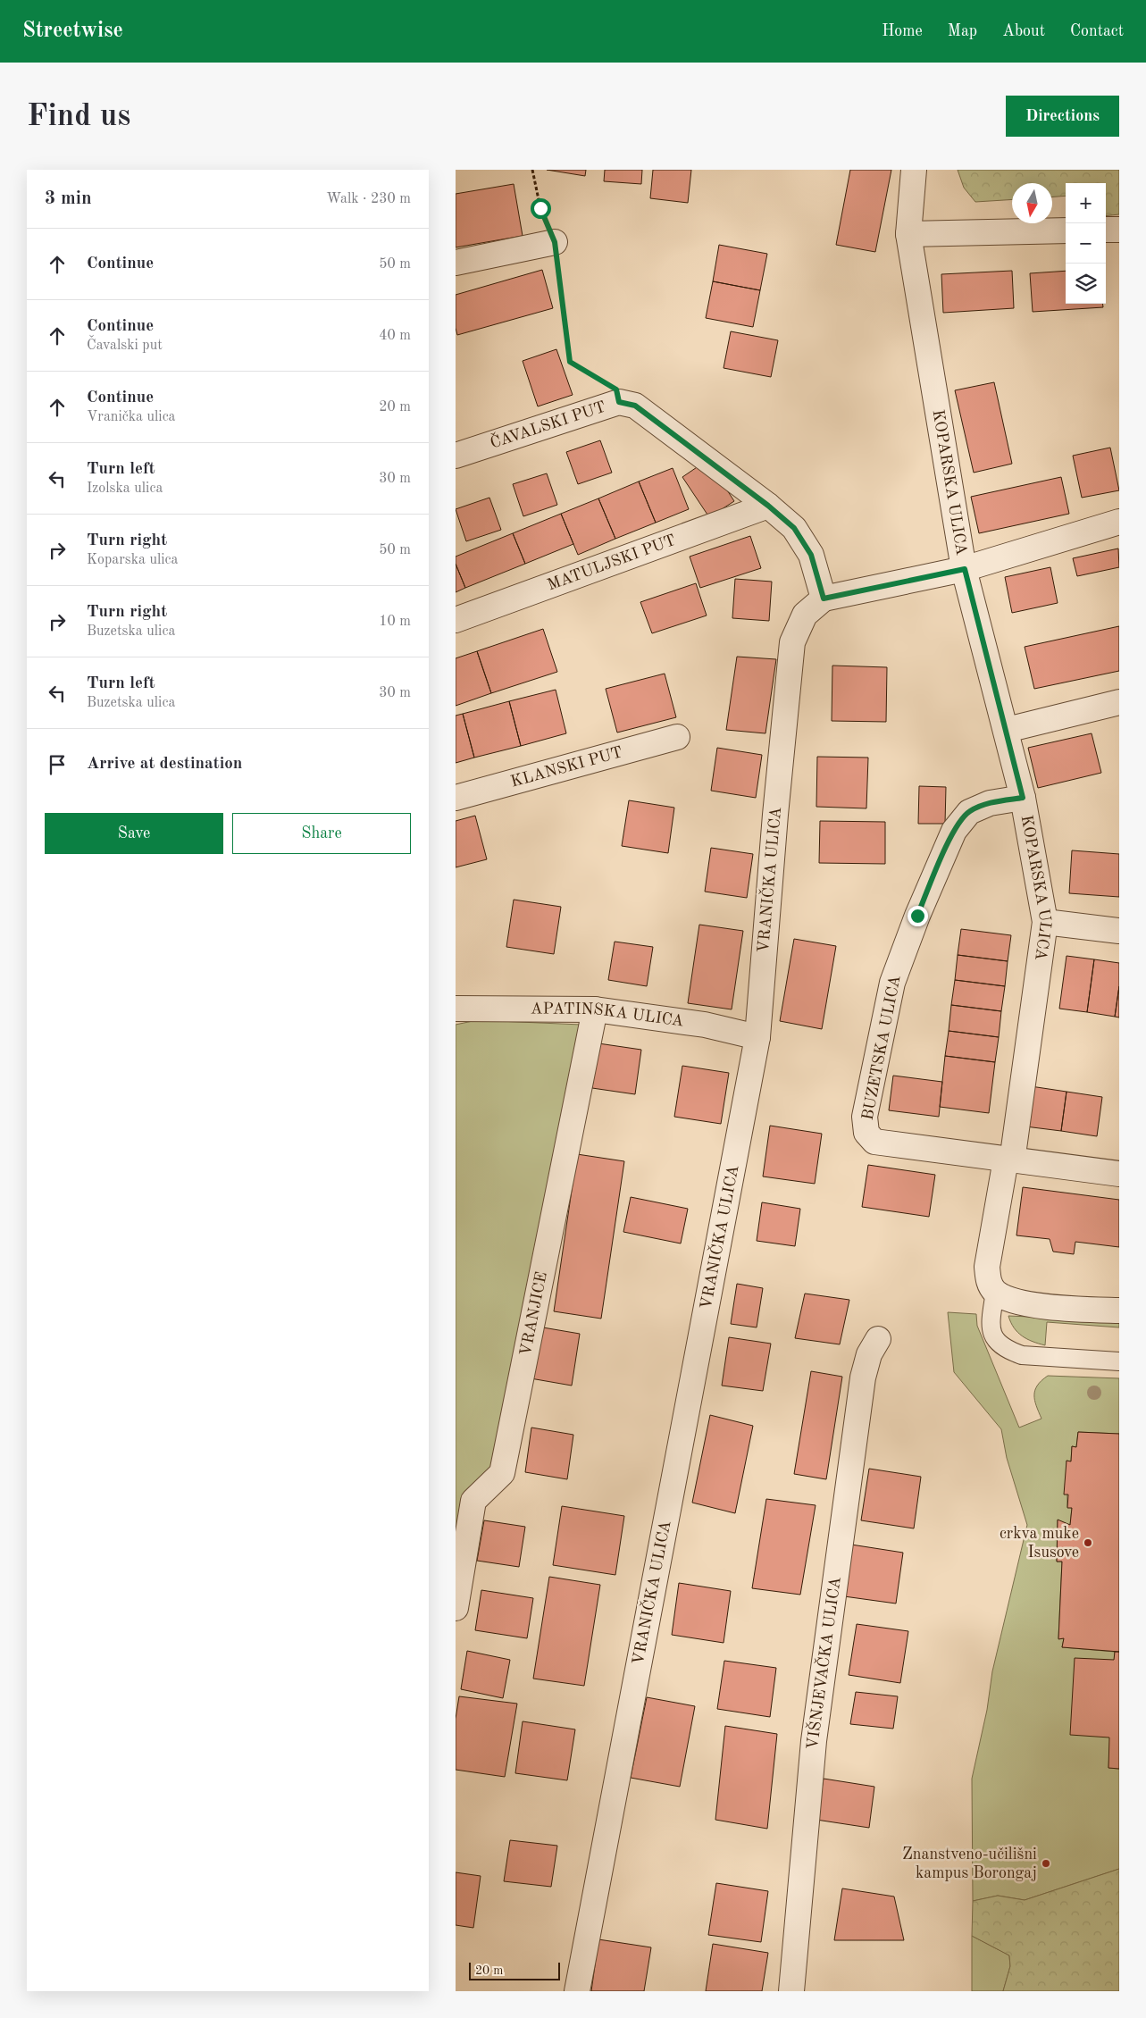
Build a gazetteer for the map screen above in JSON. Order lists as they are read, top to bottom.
{
  "streets": {
    "street": [
      "ČAVALSKI PUT",
      "KOPARSKA ULICA",
      "MATULJSKI PUT",
      "KLANSKI PUT",
      "VRANIČKA ULICA",
      "APATINSKA ULICA",
      "BUZETSKA ULICA",
      "VRANJICE",
      "VIŠNJEVAČKA ULICA"
    ]
  },
  "crossings": [
    ["ČAVALSKI PUT", "MATULJSKI PUT"],
    ["KOPARSKA ULICA", "BUZETSKA ULICA"],
    ["VRANIČKA ULICA", "APATINSKA ULICA"],
    ["APATINSKA ULICA", "VRANJICE"]
  ],
  "places": ["crkva muke Isusove", "Znanstveno-učilišni kampus Borongaj"],
  "scale_bar": "20 m",
  "north": "bottom",
  "page": {
    "header": "Streetwise",
    "nav": [
      "Home",
      "Map",
      "About",
      "Contact"
    ],
    "buttons": [
      "Directions",
      ["Save", "Share"]
    ],
    "title": "Find us",
    "heading": ["3 min", "Walk · 230 m"],
    "map_buttons": ["+", "−"],
    "list": [
      ["Continue", "50 m"],
      ["Continue", "Čavalski put", "40 m"],
      ["Continue", "Vranička ulica", "20 m"],
      ["Turn left", "Izolska ulica", "30 m"],
      ["Turn right", "Koparska ulica", "50 m"],
      ["Turn right", "Buzetska ulica", "10 m"],
      ["Turn left", "Buzetska ulica", "30 m"],
      "Arrive at destination"
    ],
    "scale": "20 m"
  }
}
